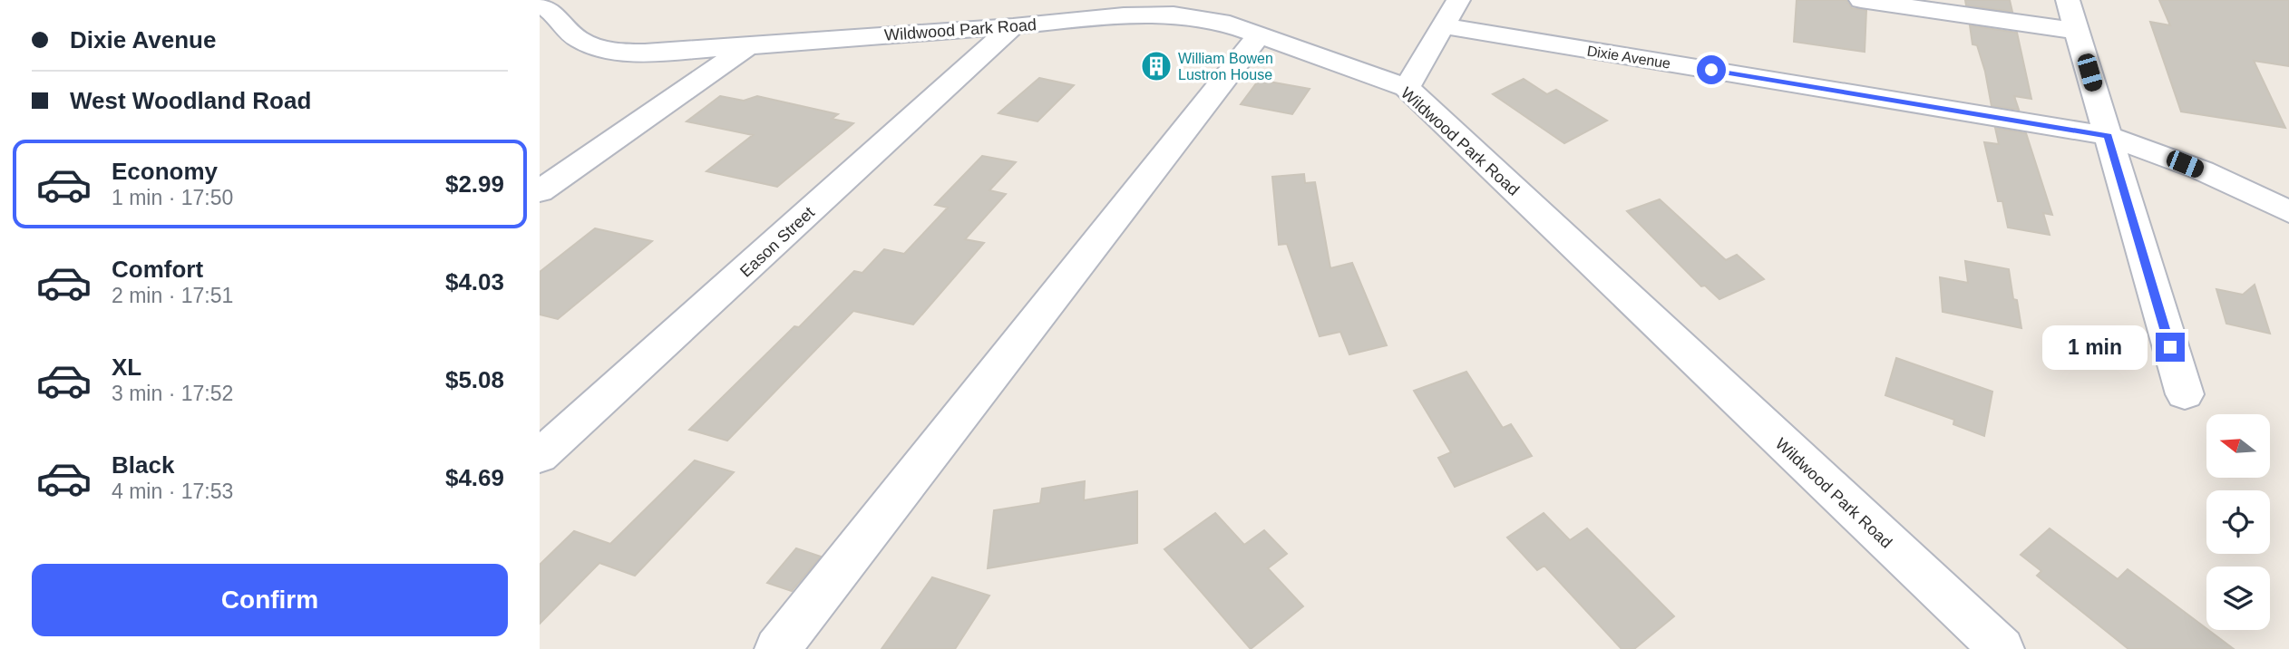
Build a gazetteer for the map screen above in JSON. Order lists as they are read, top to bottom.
{
  "streets": {
    "street": ["Wildwood Park Road", "Dixie Avenue", "Eason Street"]
  },
  "crossings": [
    ["Wildwood Park Road", "Eason Street"]
  ],
  "places": {
    "building": ["William Bowen Lustron House"]
  },
  "north": "left",
  "page": {
    "banner": ["Dixie Avenue", "West Woodland Road"],
    "list": [
      {
        "name": "Economy",
        "note": "1 min · 17:50",
        "value": "$2.99"
      },
      {
        "name": "Comfort",
        "note": "2 min · 17:51",
        "value": "$4.03"
      },
      {
        "name": "XL",
        "note": "3 min · 17:52",
        "value": "$5.08"
      },
      {
        "name": "Black",
        "note": "4 min · 17:53",
        "value": "$4.69"
      }
    ],
    "bubble": "1 min",
    "buttons": "Confirm"
  }
}
